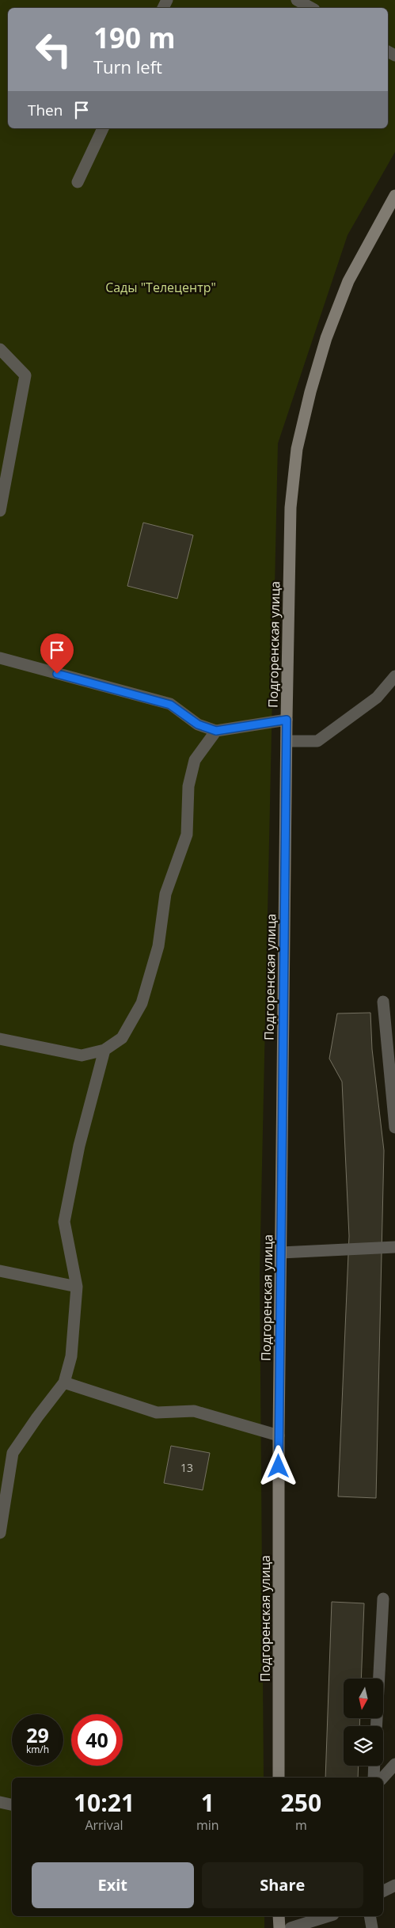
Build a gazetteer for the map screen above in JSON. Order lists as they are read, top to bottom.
{
  "streets": {
    "street": ["Подгоренская улица"]
  },
  "parks": ["Сады \"Телецентр\""],
  "house_numbers": ["13"],
  "north": "bottom",
  "page": {
    "turn": ["190 m", "Turn left"],
    "then": "Then",
    "speed": "29 km/h",
    "limit": "40",
    "eta": [
      "10:21",
      "Arrival",
      "1",
      "min",
      "250",
      "m"
    ],
    "buttons": ["Exit", "Share"]
  }
}
